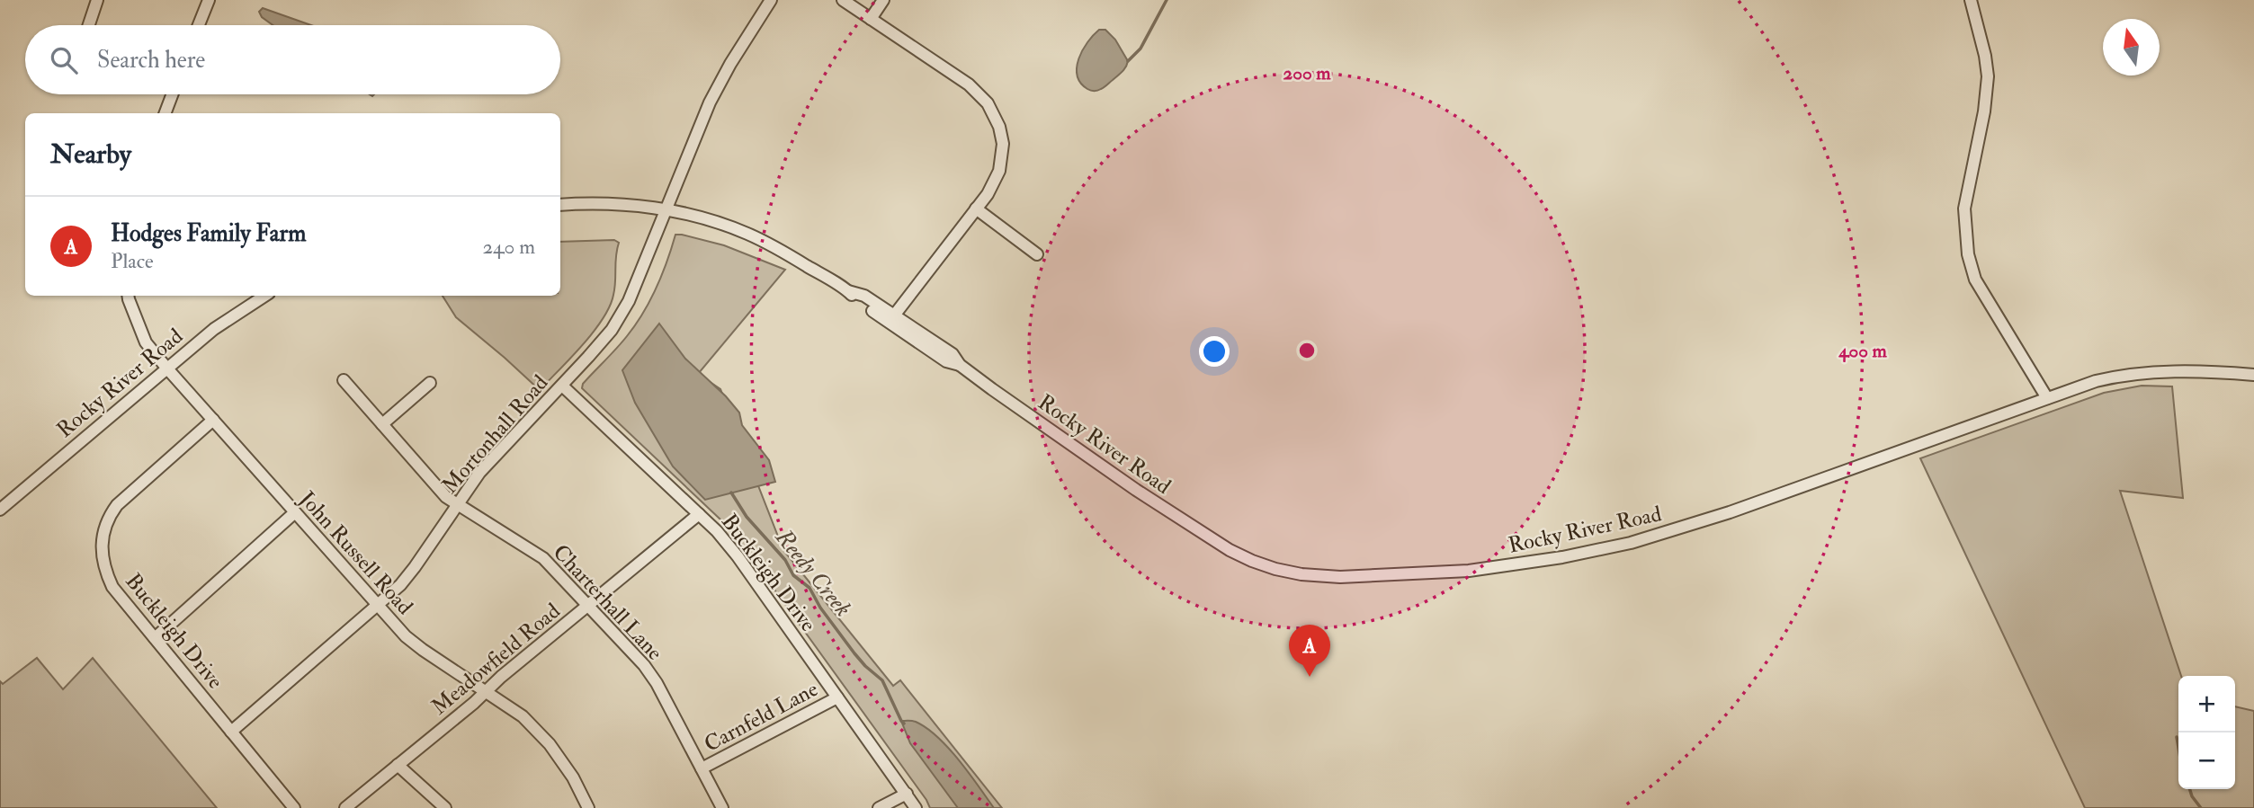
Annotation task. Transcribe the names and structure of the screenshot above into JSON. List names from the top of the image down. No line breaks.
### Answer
{"streets":{"street":["Rocky River Road","Mortonhall Road","John Russell Road","Buckleigh Drive","Charterhall Lane","Meadowfield Road","Carnfeld Lane"]},"crossings":[["Rocky River Road","Mortonhall Road"],["Rocky River Road","John Russell Road"],["Mortonhall Road","John Russell Road"],["Mortonhall Road","Buckleigh Drive"],["Mortonhall Road","Charterhall Lane"],["John Russell Road","Buckleigh Drive"],["John Russell Road","Meadowfield Road"],["Buckleigh Drive","Meadowfield Road"],["Buckleigh Drive","Carnfeld Lane"],["Charterhall Lane","Meadowfield Road"],["Charterhall Lane","Carnfeld Lane"]],"water":["Reedy Creek"],"north":"top","page":{"search":"Search here","heading":"Nearby","list":[{"mark":"A","name":"Hodges Family Farm","note":"Place","value":"240 m"}],"pins":"A","map_buttons":["+","−"]},"rings":["200 m","400 m"]}
